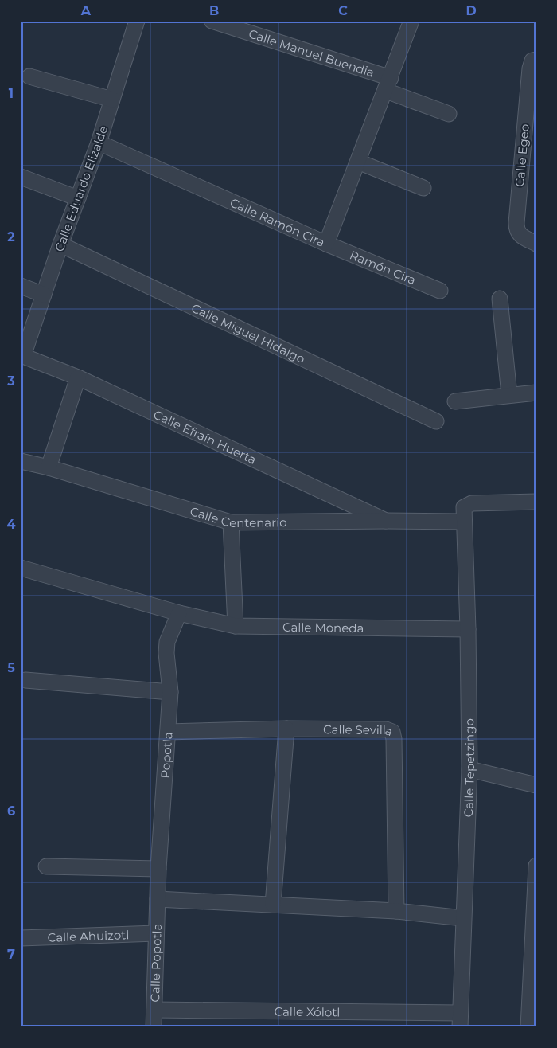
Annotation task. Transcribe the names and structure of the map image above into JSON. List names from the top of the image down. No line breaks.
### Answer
{"streets":{"street":["Calle Manuel Buendia","Calle Egeo","Calle Eduardo Elizalde","Calle Ramón Cira","Ramón Cira","Calle Miguel Hidalgo","Calle Efraín Huerta","Calle Centenario","Calle Moneda","Calle Sevilla","Popotla","Calle Tepetzingo","Calle Ahuizotl","Calle Popotla","Calle Xólotl"]},"crossings":[["Calle Manuel Buendia","Calle Ramón Cira"],["Calle Eduardo Elizalde","Calle Ramón Cira"],["Calle Eduardo Elizalde","Calle Miguel Hidalgo"],["Calle Eduardo Elizalde","Calle Efraín Huerta"],["Calle Ramón Cira","Ramón Cira"],["Calle Efraín Huerta","Calle Centenario"],["Calle Centenario","Calle Tepetzingo"],["Calle Moneda","Popotla"],["Calle Moneda","Calle Tepetzingo"],["Calle Sevilla","Popotla"],["Popotla","Calle Popotla"],["Calle Tepetzingo","Calle Xólotl"],["Calle Ahuizotl","Calle Popotla"],["Calle Popotla","Calle Xólotl"]],"grid":{"columns":["A","B","C","D"],"rows":["1","2","3","4","5","6","7"]}}
